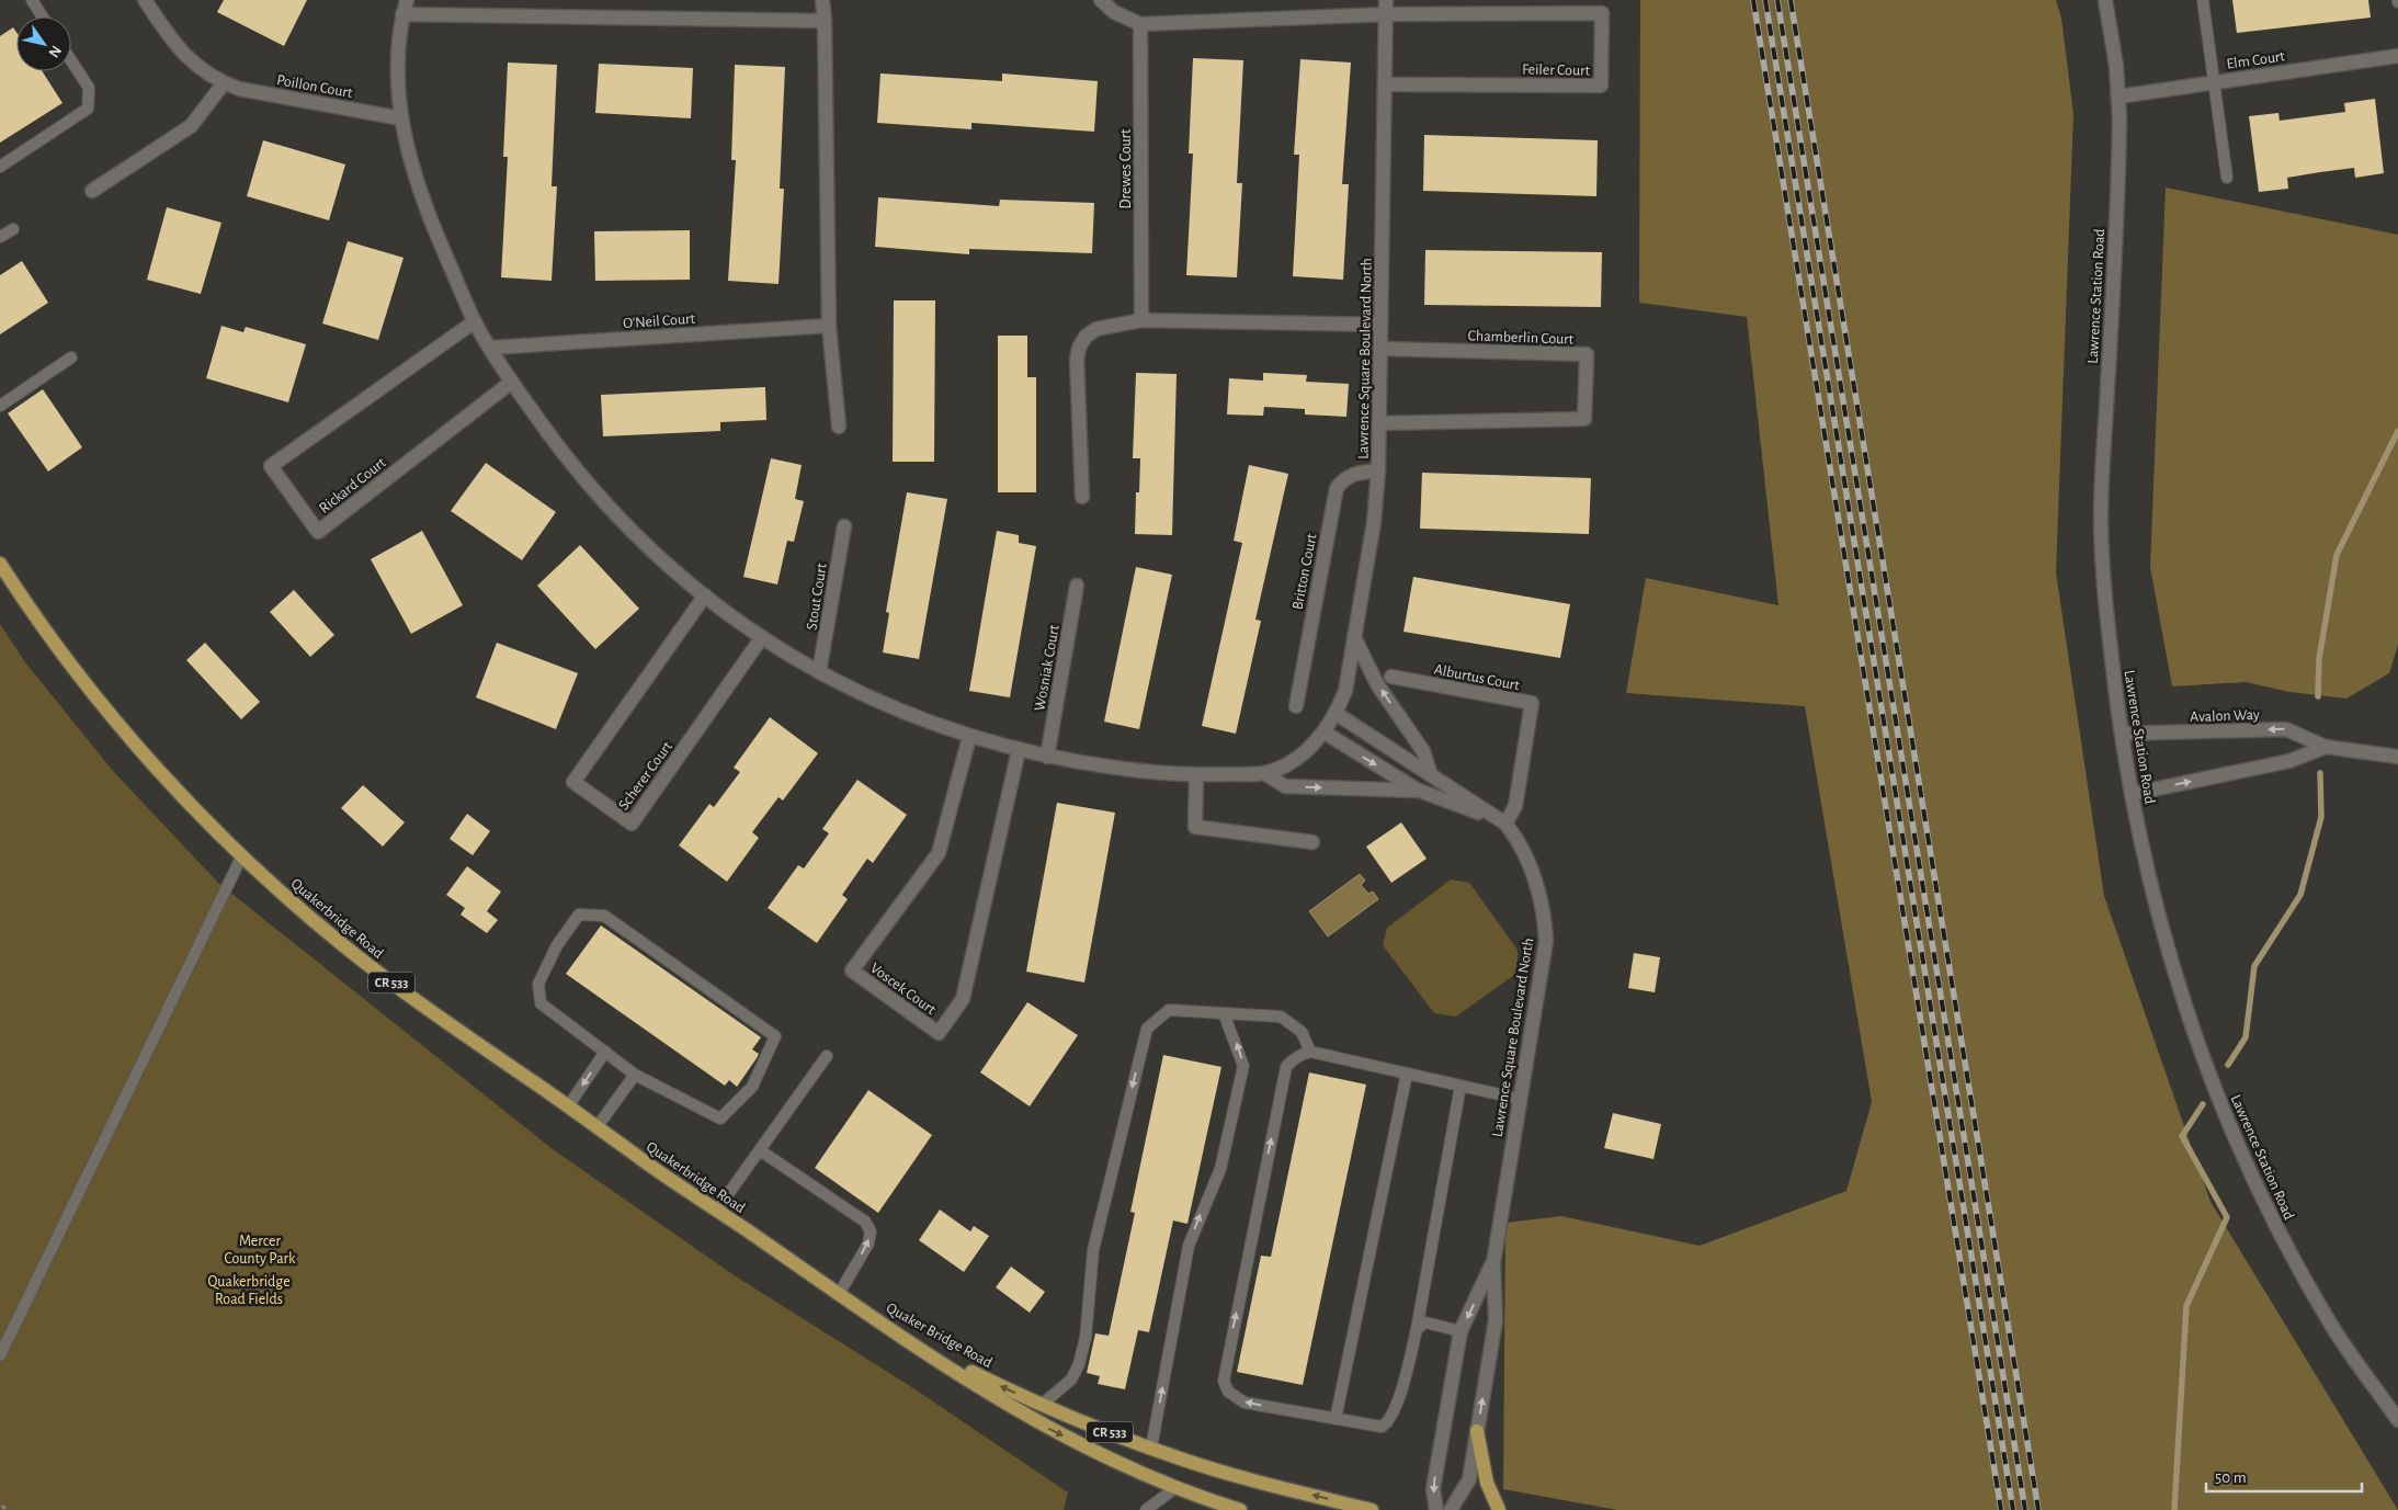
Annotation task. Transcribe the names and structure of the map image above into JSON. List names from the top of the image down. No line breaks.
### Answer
{"streets":{"main road":["Quakerbridge Road","CR 533","Quaker Bridge Road"],"street":["Elm Court","Feiler Court","Poillon Court","Drewes Court","Lawrence Station Road","O'Neil Court","Chamberlin Court","Lawrence Square Boulevard North","Rickard Court","Britton Court","Stout Court","Wosniak Court","Alburtus Court","Avalon Way","Scherer Court","Voscek Court"]},"crossings":[["Elm Court","Lawrence Station Road"],["Feiler Court","Lawrence Square Boulevard North"],["Poillon Court","Lawrence Square Boulevard North"],["Lawrence Station Road","Avalon Way"],["O'Neil Court","Lawrence Square Boulevard North"],["Chamberlin Court","Lawrence Square Boulevard North"],["Lawrence Square Boulevard North","Rickard Court"],["Lawrence Square Boulevard North","Britton Court"],["Lawrence Square Boulevard North","Stout Court"],["Lawrence Square Boulevard North","Wosniak Court"],["Lawrence Square Boulevard North","Alburtus Court"],["Lawrence Square Boulevard North","Scherer Court"],["Lawrence Square Boulevard North","Voscek Court"],["Quakerbridge Road","Quaker Bridge Road"]],"parks":["Mercer County Park","Quakerbridge Road Fields"],"scale_bar":"50 m","north":"bottom right"}
